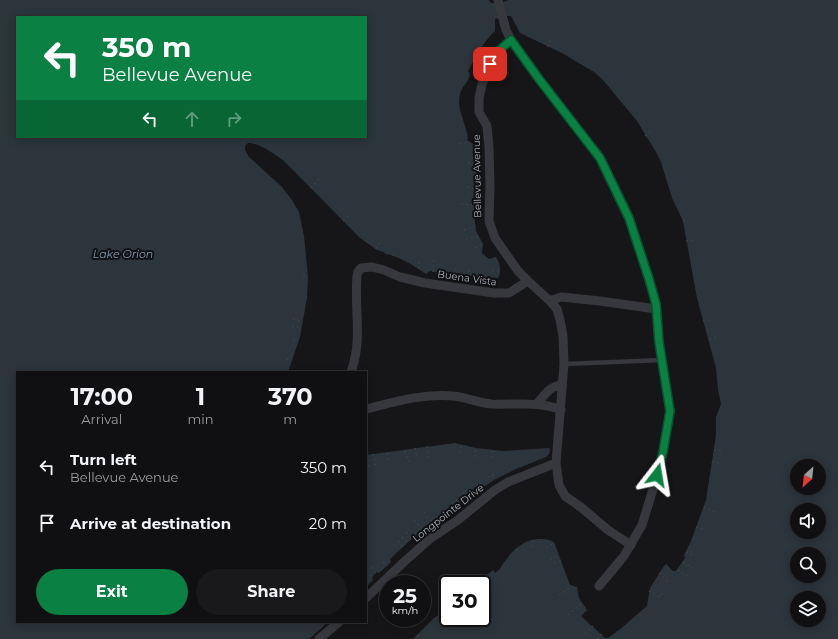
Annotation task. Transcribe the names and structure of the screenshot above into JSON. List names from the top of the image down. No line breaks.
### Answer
{"streets":{"street":["Bellevue Avenue","Buena Vista","Longpointe Drive"]},"crossings":[["Bellevue Avenue","Buena Vista"]],"water":["Lake Orion"],"north":"bottom left","page":{"turn":["350 m","Bellevue Avenue"],"eta":["17:00","Arrival","1","min","370","m"],"list":[{"name":"Turn left","note":"Bellevue Avenue","value":"350 m"},{"name":"Arrive at destination","value":"20 m"}],"buttons":["Exit","Share"],"speed":"25 km/h","limit":"30"}}
